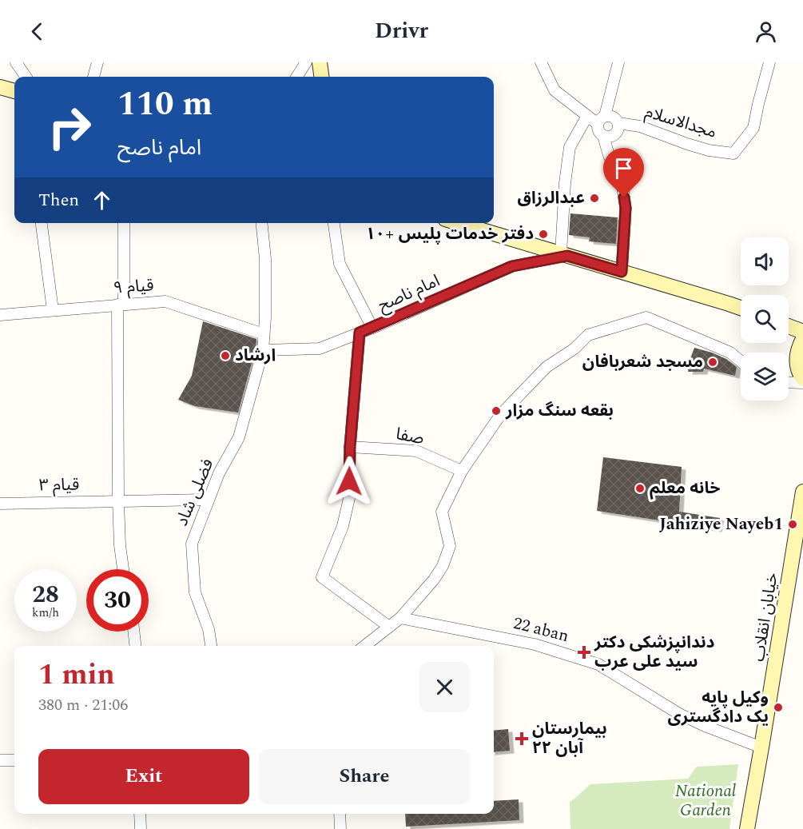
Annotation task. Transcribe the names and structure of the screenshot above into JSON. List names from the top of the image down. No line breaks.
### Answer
{"streets":{"main road":["خیابان انقلاب"],"street":["مجدالاسلام","قیام ۹","امام ناصح","صفا","قیام ۳","فضلی شاد","22 aban"]},"crossings":[["قیام ۹","فضلی شاد"],["امام ناصح","فضلی شاد"],["قیام ۳","فضلی شاد"],["خیابان انقلاب","22 aban"]],"parks":["National Garden"],"places":{"other":["عبدالرزاق","دفتر خدمات پلیس +۱۰","ارشاد","مسجد شعربافان","بقعه سنگ مزار","خانه معلم","Jahiziye Nayeb1","وکیل پایه یک دادگستری"],"health":["دندانپزشکی دکتر سید علی عرب","بیمارستان ۲۲ آبان"]},"page":{"header":"Drivr","turn":["110 m","امام ناصح"],"then":"Then","speed":"28 km/h","limit":"30","heading":["1 min","380 m · 21:06"],"buttons":["Exit","Share"]}}
